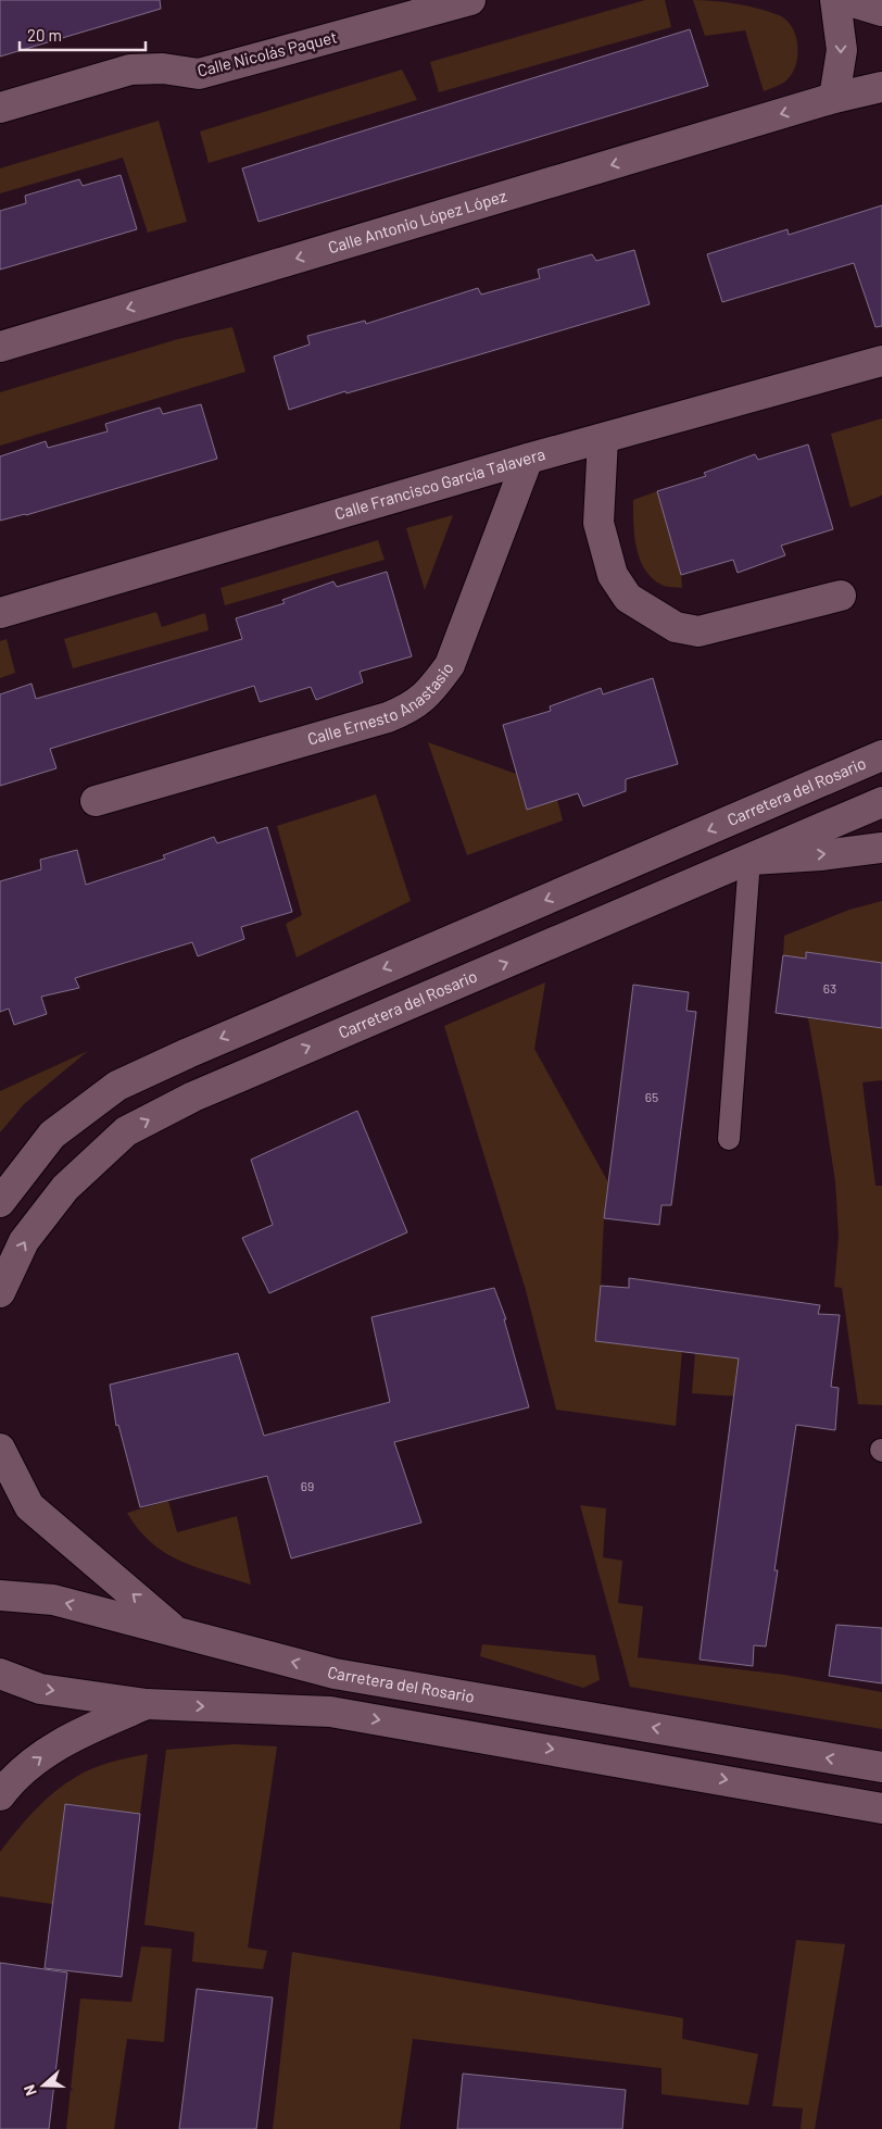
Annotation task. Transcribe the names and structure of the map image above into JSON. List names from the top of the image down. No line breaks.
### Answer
{"streets":{"main road":["Calle Nicolás Paquet","Calle Antonio López López","Calle Francisco García Talavera","Calle Ernesto Anastasio","Carretera del Rosario"]},"crossings":[["Calle Francisco García Talavera","Calle Ernesto Anastasio"]],"one_way":["Calle Antonio López López"],"house_numbers":["63","65","69"],"scale_bar":"20 m","north":"left"}
